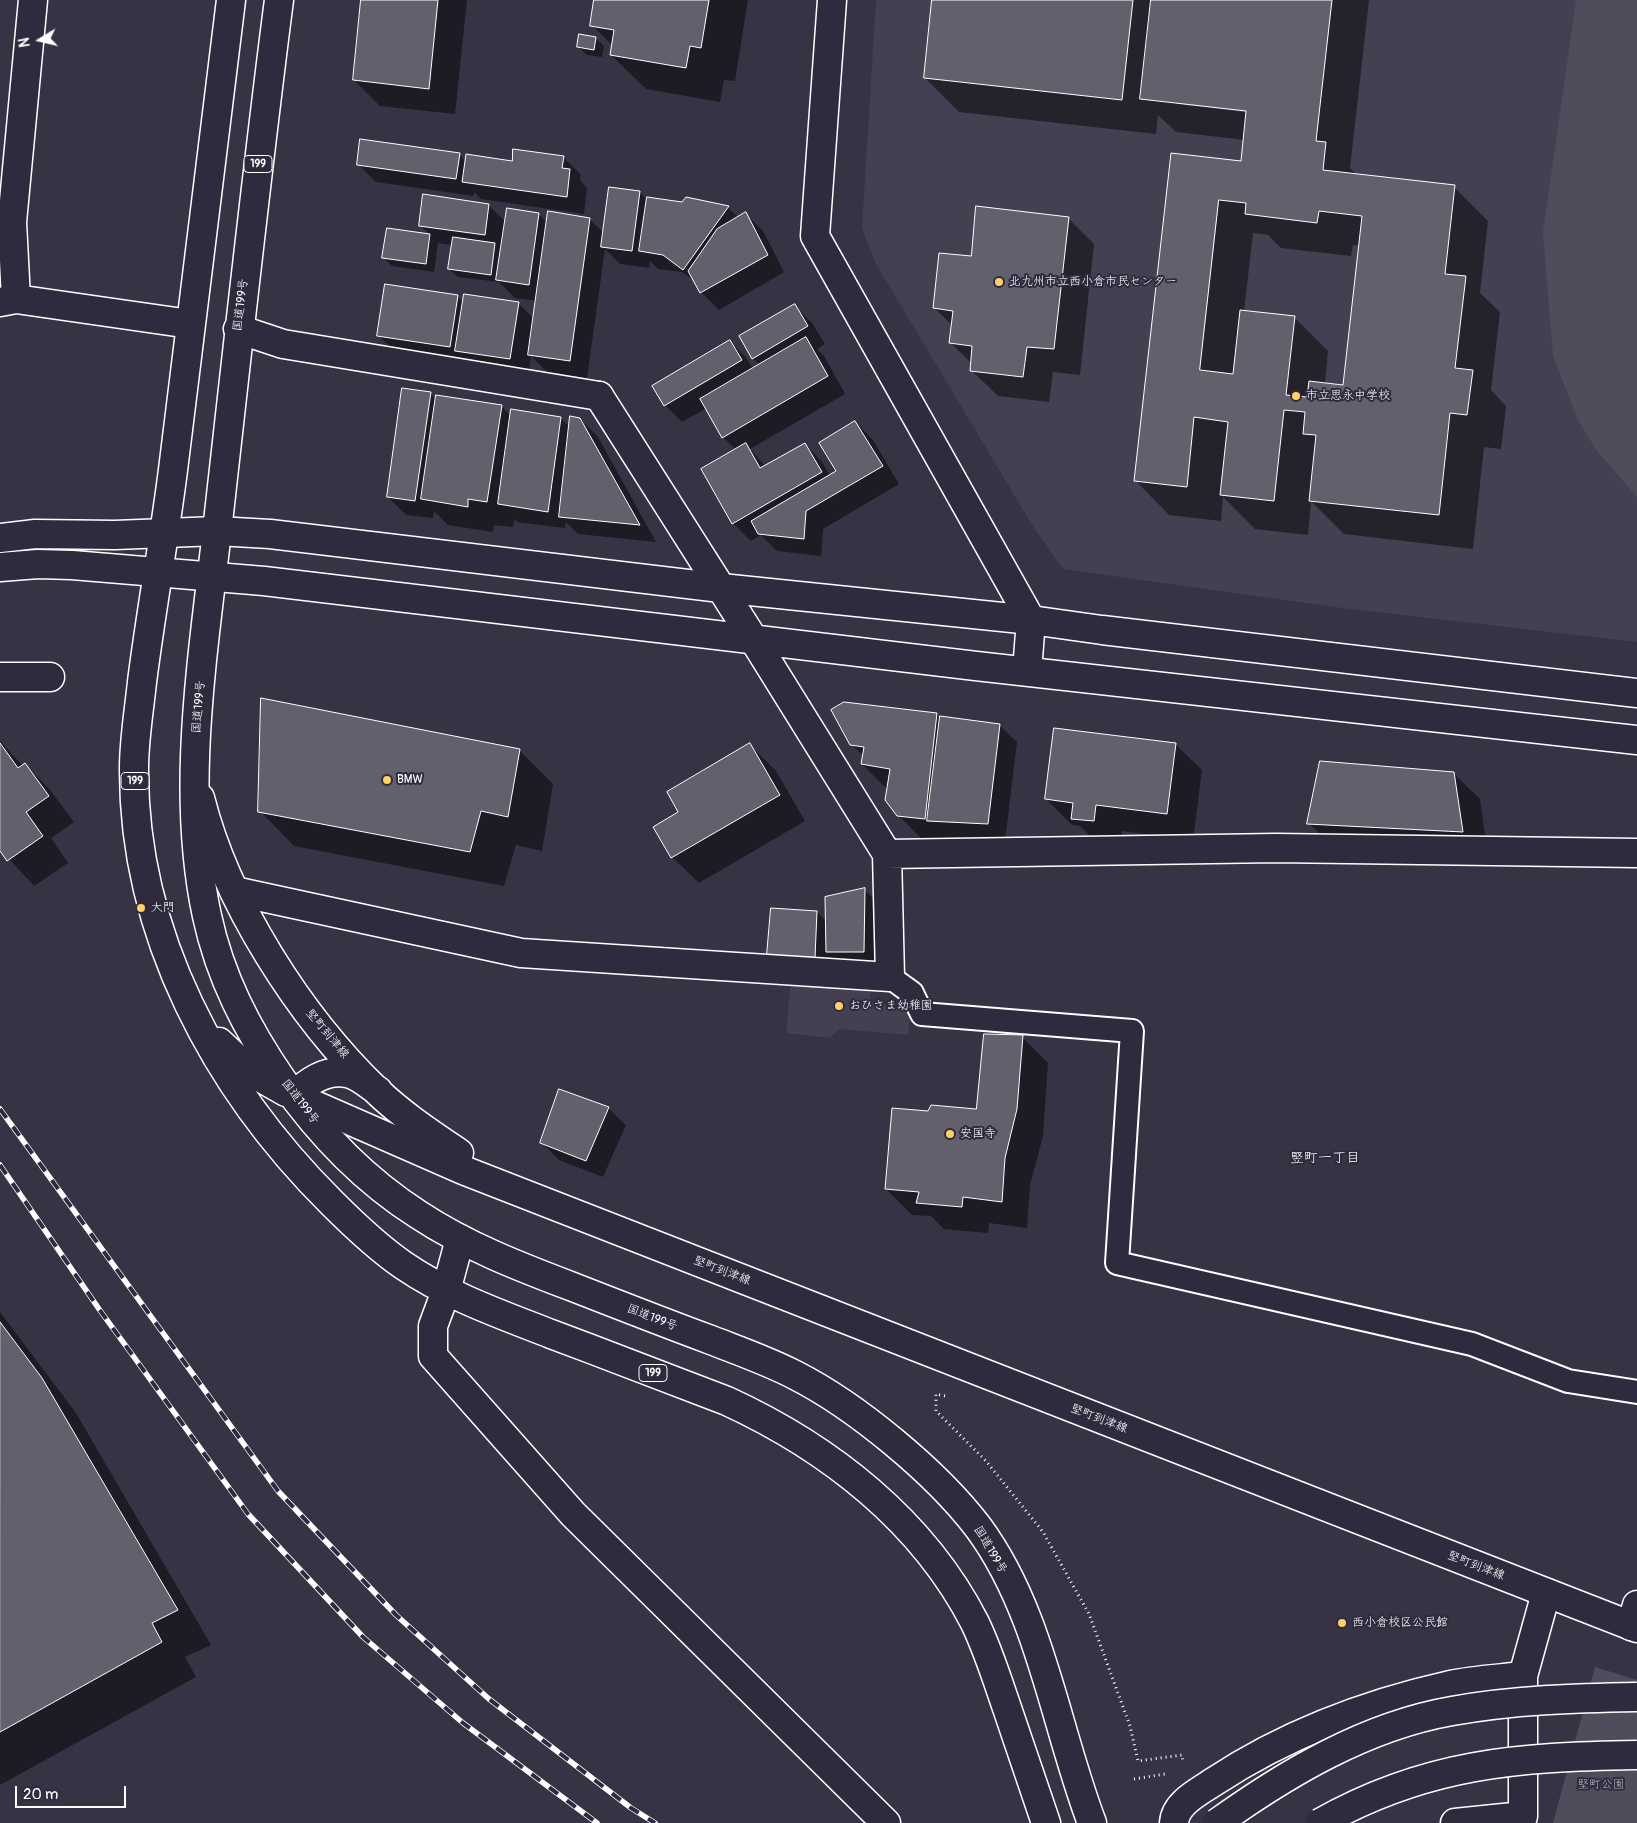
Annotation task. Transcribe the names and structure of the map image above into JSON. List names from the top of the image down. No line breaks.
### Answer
{"streets":{"main road":["199","国道199号","堅町到津線"]},"crossings":[["199","堅町到津線"],["国道199号","堅町到津線"]],"districts":["竪町一丁目"],"parks":["堅町公園"],"places":["北九州市立西小倉市民センター","市立思永中学校","BMW","大門","おひさま幼稚園","安国寺","西小倉校区公民館"],"scale_bar":"20 m","north":"left"}
